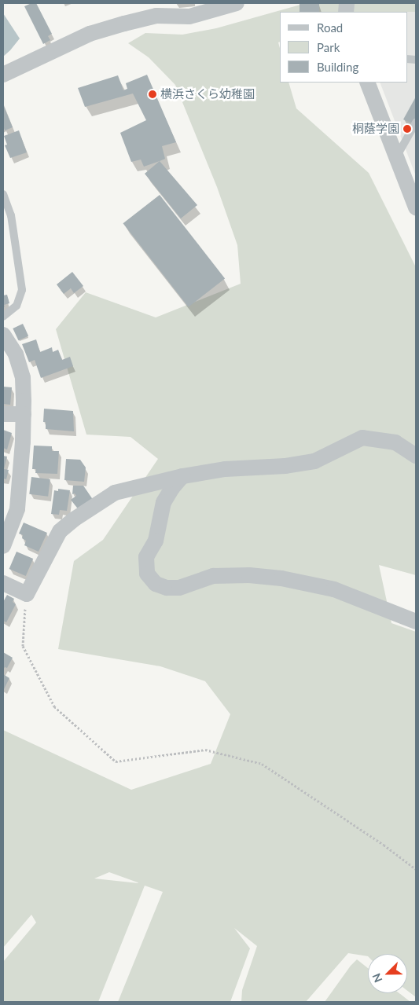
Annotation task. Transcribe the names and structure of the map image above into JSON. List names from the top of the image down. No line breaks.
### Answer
{"places":["横浜さくら幼稚園","桐蔭学園"],"legend":["Road","Park","Building"],"north":"bottom left"}
